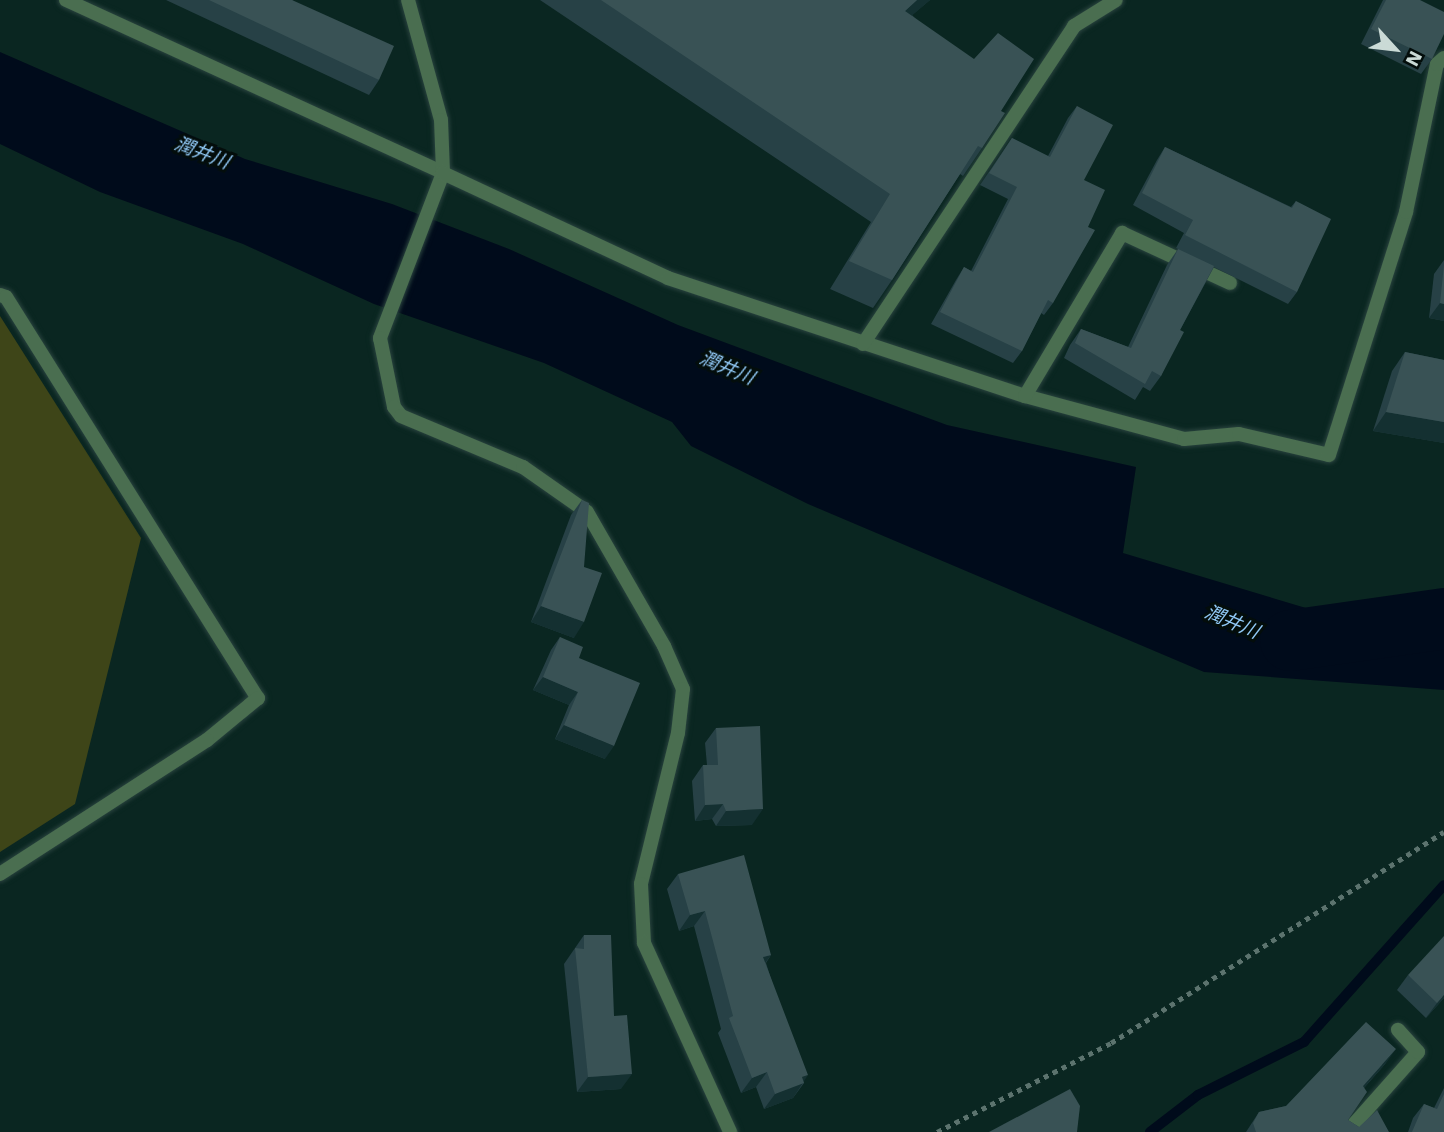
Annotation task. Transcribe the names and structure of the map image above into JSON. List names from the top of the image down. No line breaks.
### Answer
{"water":["潤井川"],"north":"bottom right"}
